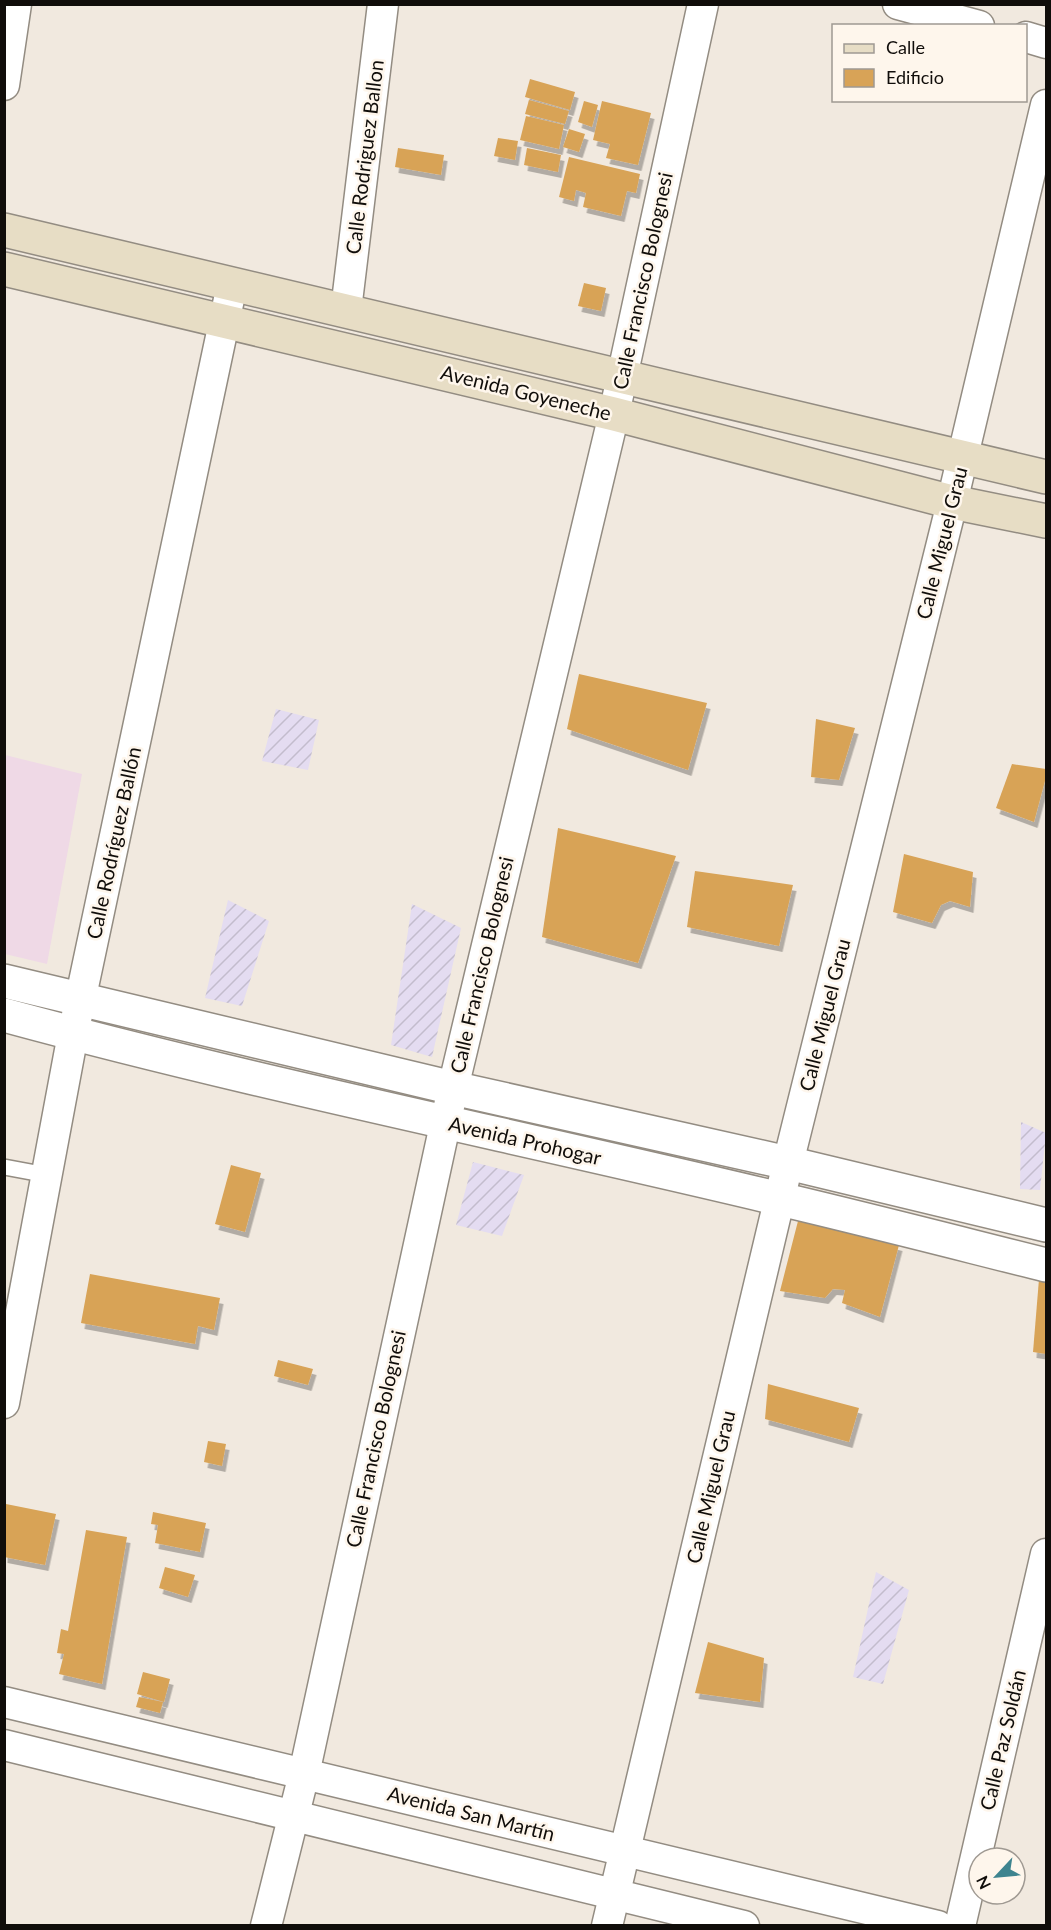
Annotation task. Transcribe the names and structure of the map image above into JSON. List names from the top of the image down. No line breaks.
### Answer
{"streets":{"main road":["Avenida Goyeneche"],"street":["Calle Rodriguez Ballon","Calle Francisco Bolognesi","Calle Miguel Grau","Calle Rodríguez Ballón","Avenida Prohogar","Calle Paz Soldán","Avenida San Martín"]},"crossings":[["Calle Rodriguez Ballon","Avenida Goyeneche"],["Calle Francisco Bolognesi","Avenida Goyeneche"],["Calle Francisco Bolognesi","Avenida Prohogar"],["Calle Francisco Bolognesi","Avenida San Martín"],["Avenida Goyeneche","Calle Miguel Grau"],["Avenida Goyeneche","Calle Rodríguez Ballón"],["Calle Miguel Grau","Avenida Prohogar"],["Calle Miguel Grau","Avenida San Martín"],["Calle Rodríguez Ballón","Avenida Prohogar"]],"legend":["Calle","Edificio"],"north":"bottom left"}
